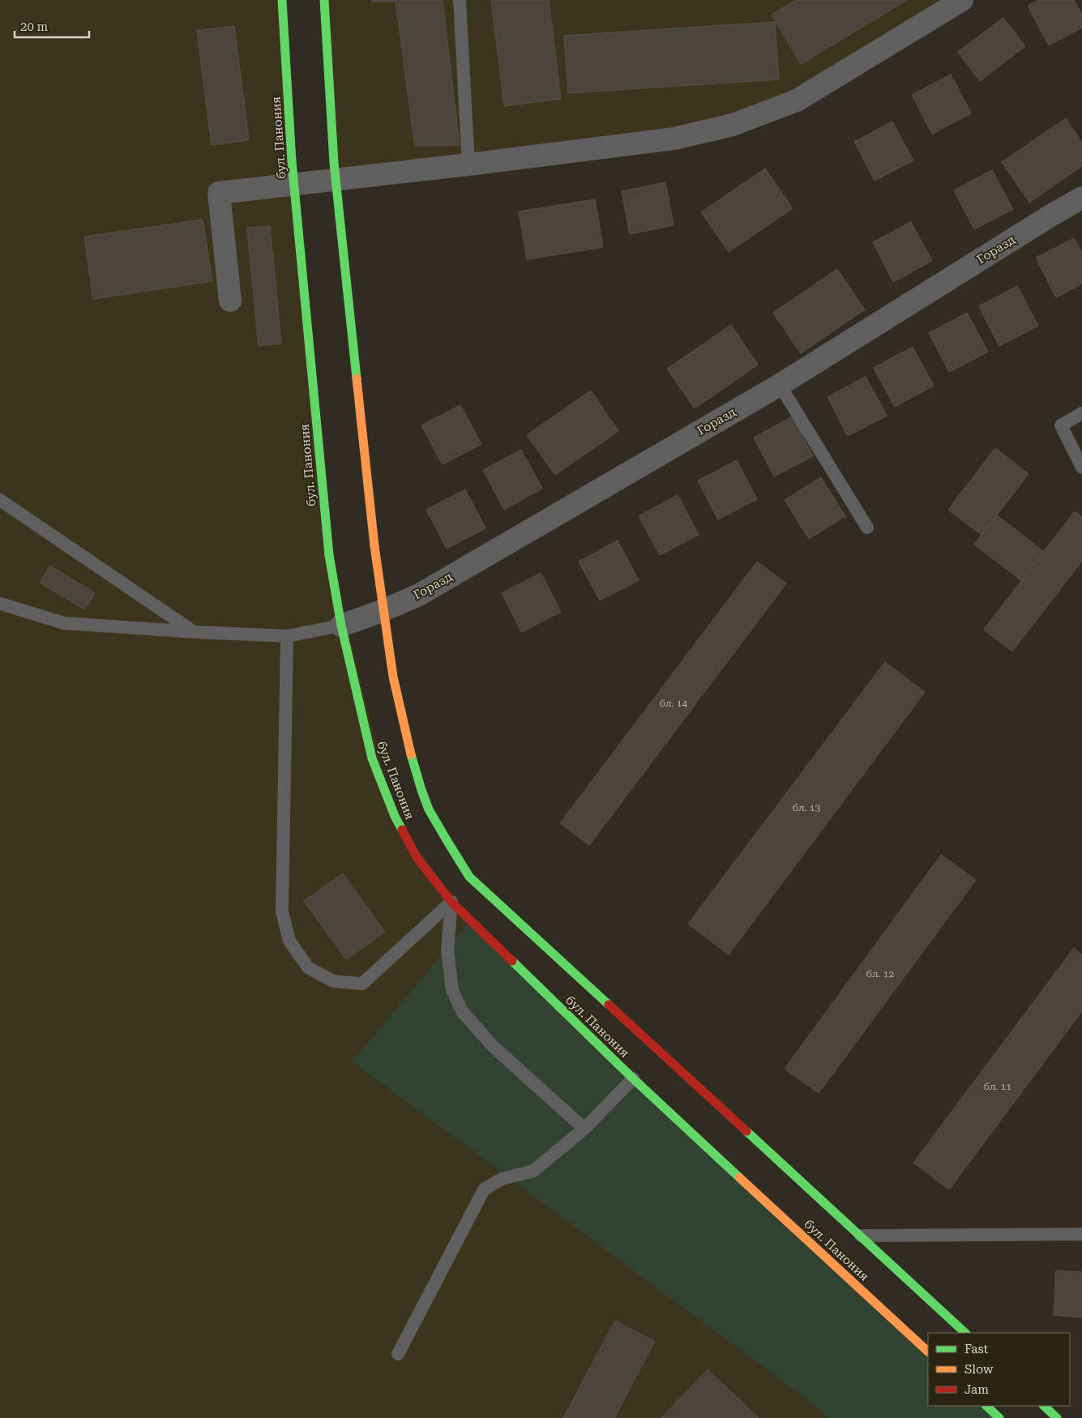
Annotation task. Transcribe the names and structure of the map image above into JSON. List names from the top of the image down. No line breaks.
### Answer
{"streets":{"main road":["бул. Панония"],"street":["Горазд"]},"crossings":[["бул. Панония","Горазд"]],"house_numbers":["бл. 14","бл. 13","бл. 12","бл. 11"],"legend":["Fast","Slow","Jam"],"scale_bar":"20 m"}
